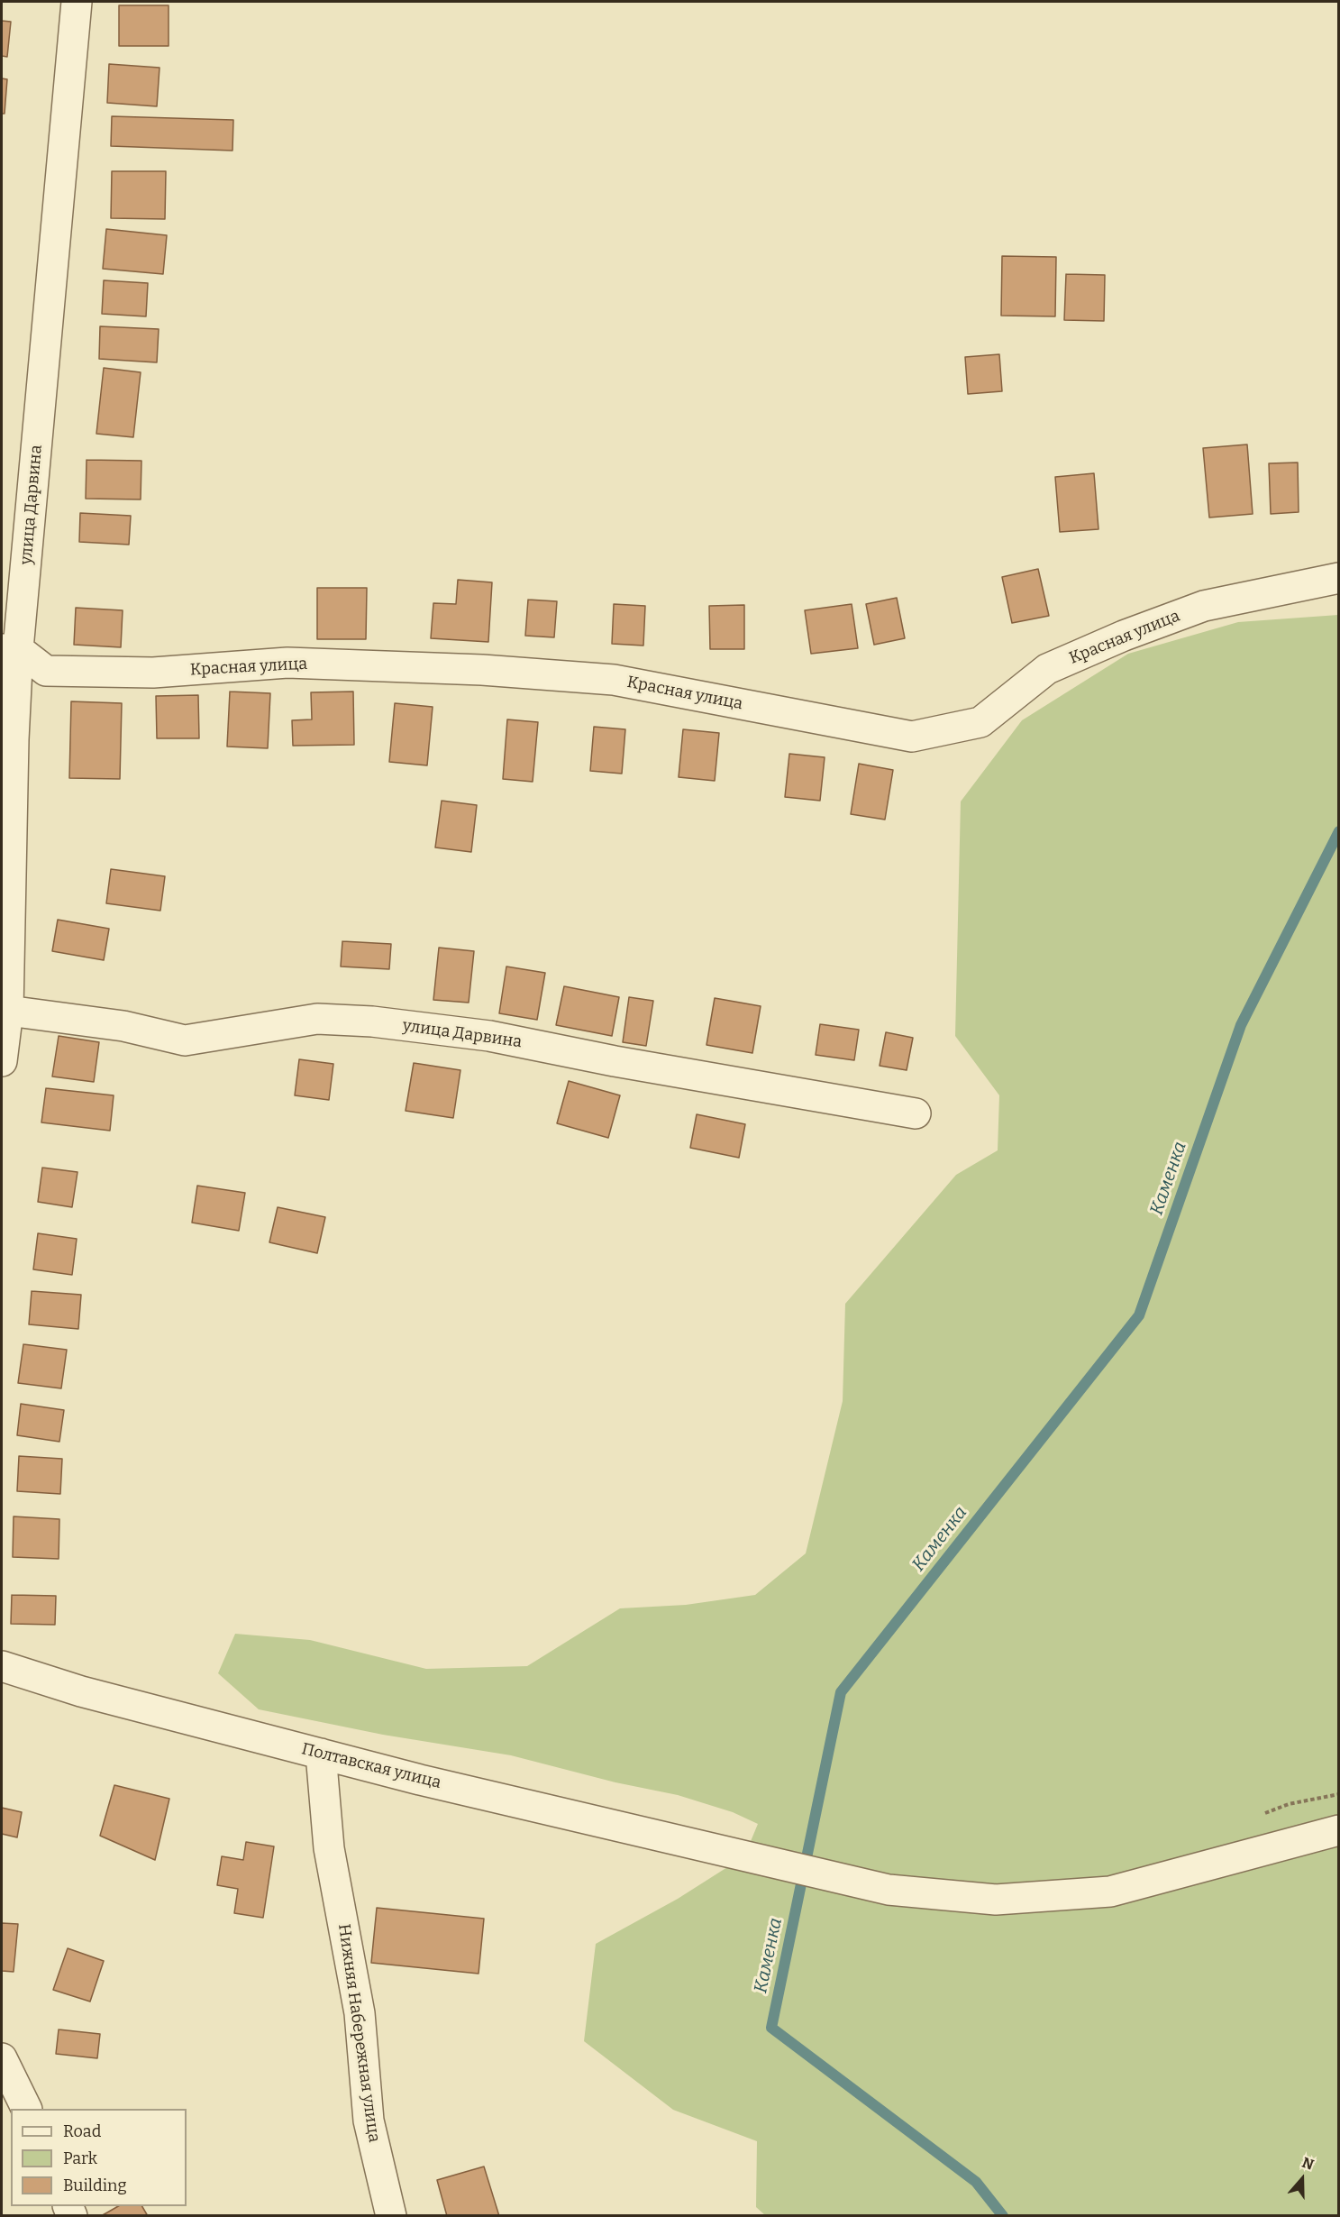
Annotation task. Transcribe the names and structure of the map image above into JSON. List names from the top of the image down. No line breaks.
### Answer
{"streets":{"street":["улица Дарвина","Красная улица","Полтавская улица","Нижняя Набережная улица"]},"crossings":[["улица Дарвина","Красная улица"],["Полтавская улица","Нижняя Набережная улица"]],"water":["Каменка"],"legend":["Road","Park","Building"],"north":"top"}
